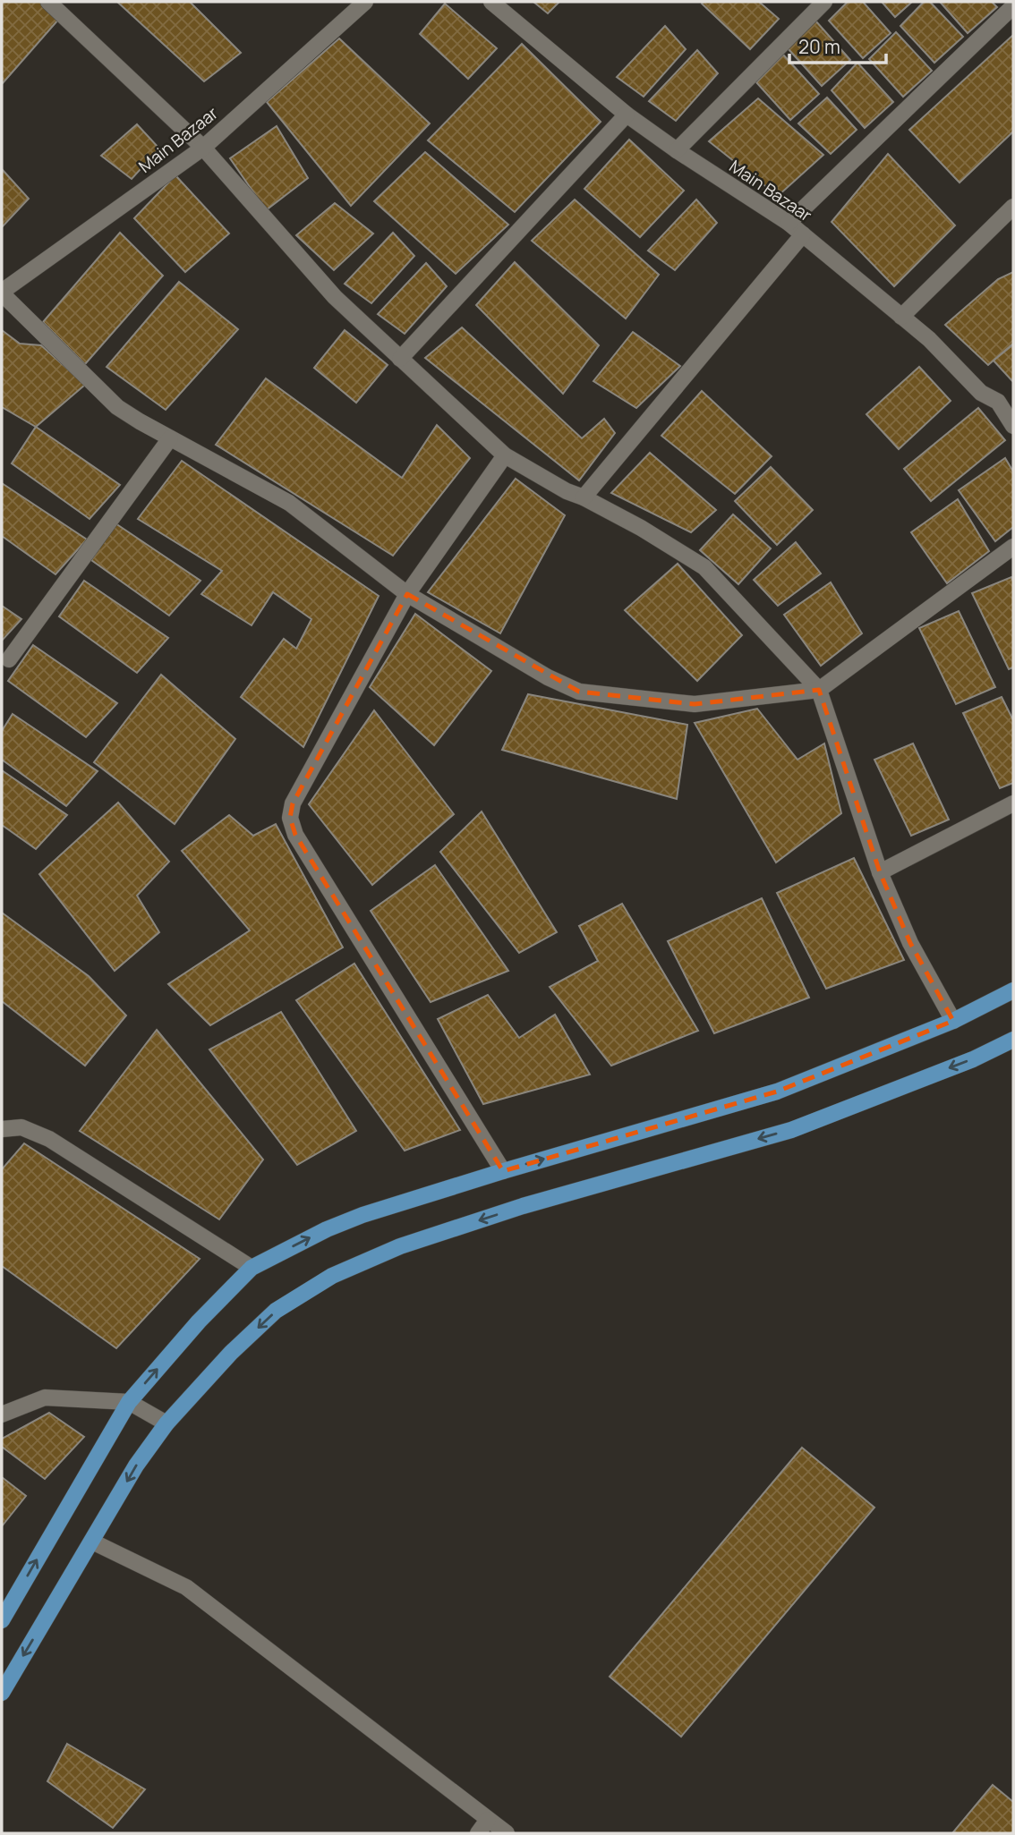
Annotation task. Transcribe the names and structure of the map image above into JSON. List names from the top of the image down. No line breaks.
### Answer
{"streets":{"street":["Main Bazaar"]},"scale_bar":"20 m"}
